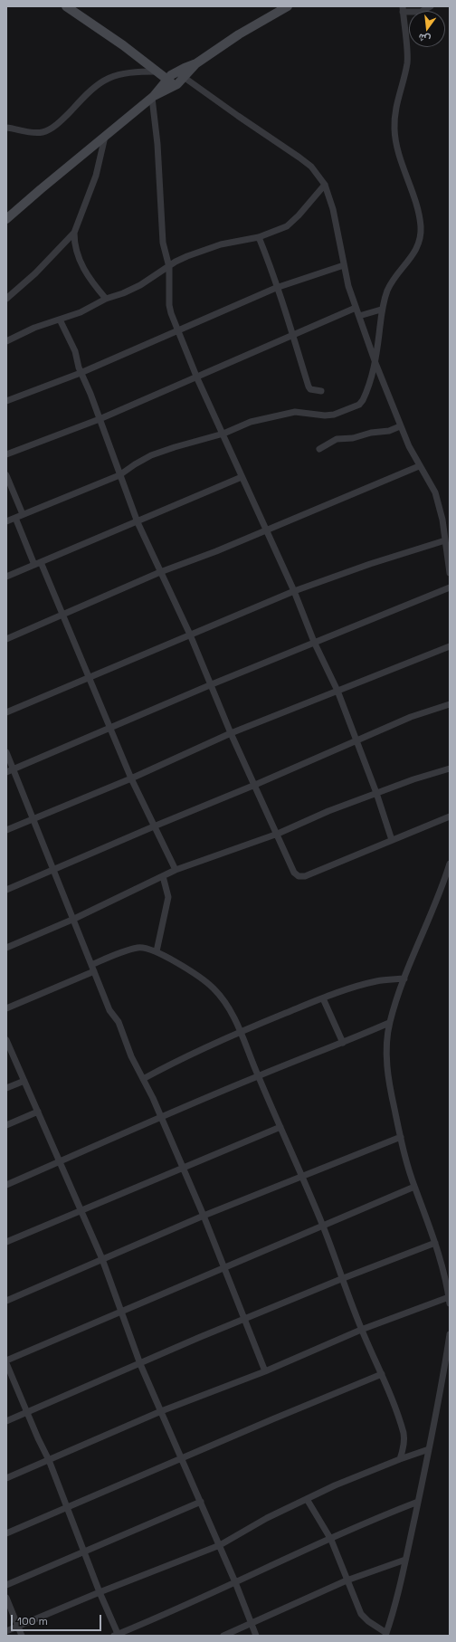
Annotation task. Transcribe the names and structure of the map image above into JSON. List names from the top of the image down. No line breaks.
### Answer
{"scale_bar":"100 m","north":"bottom"}
